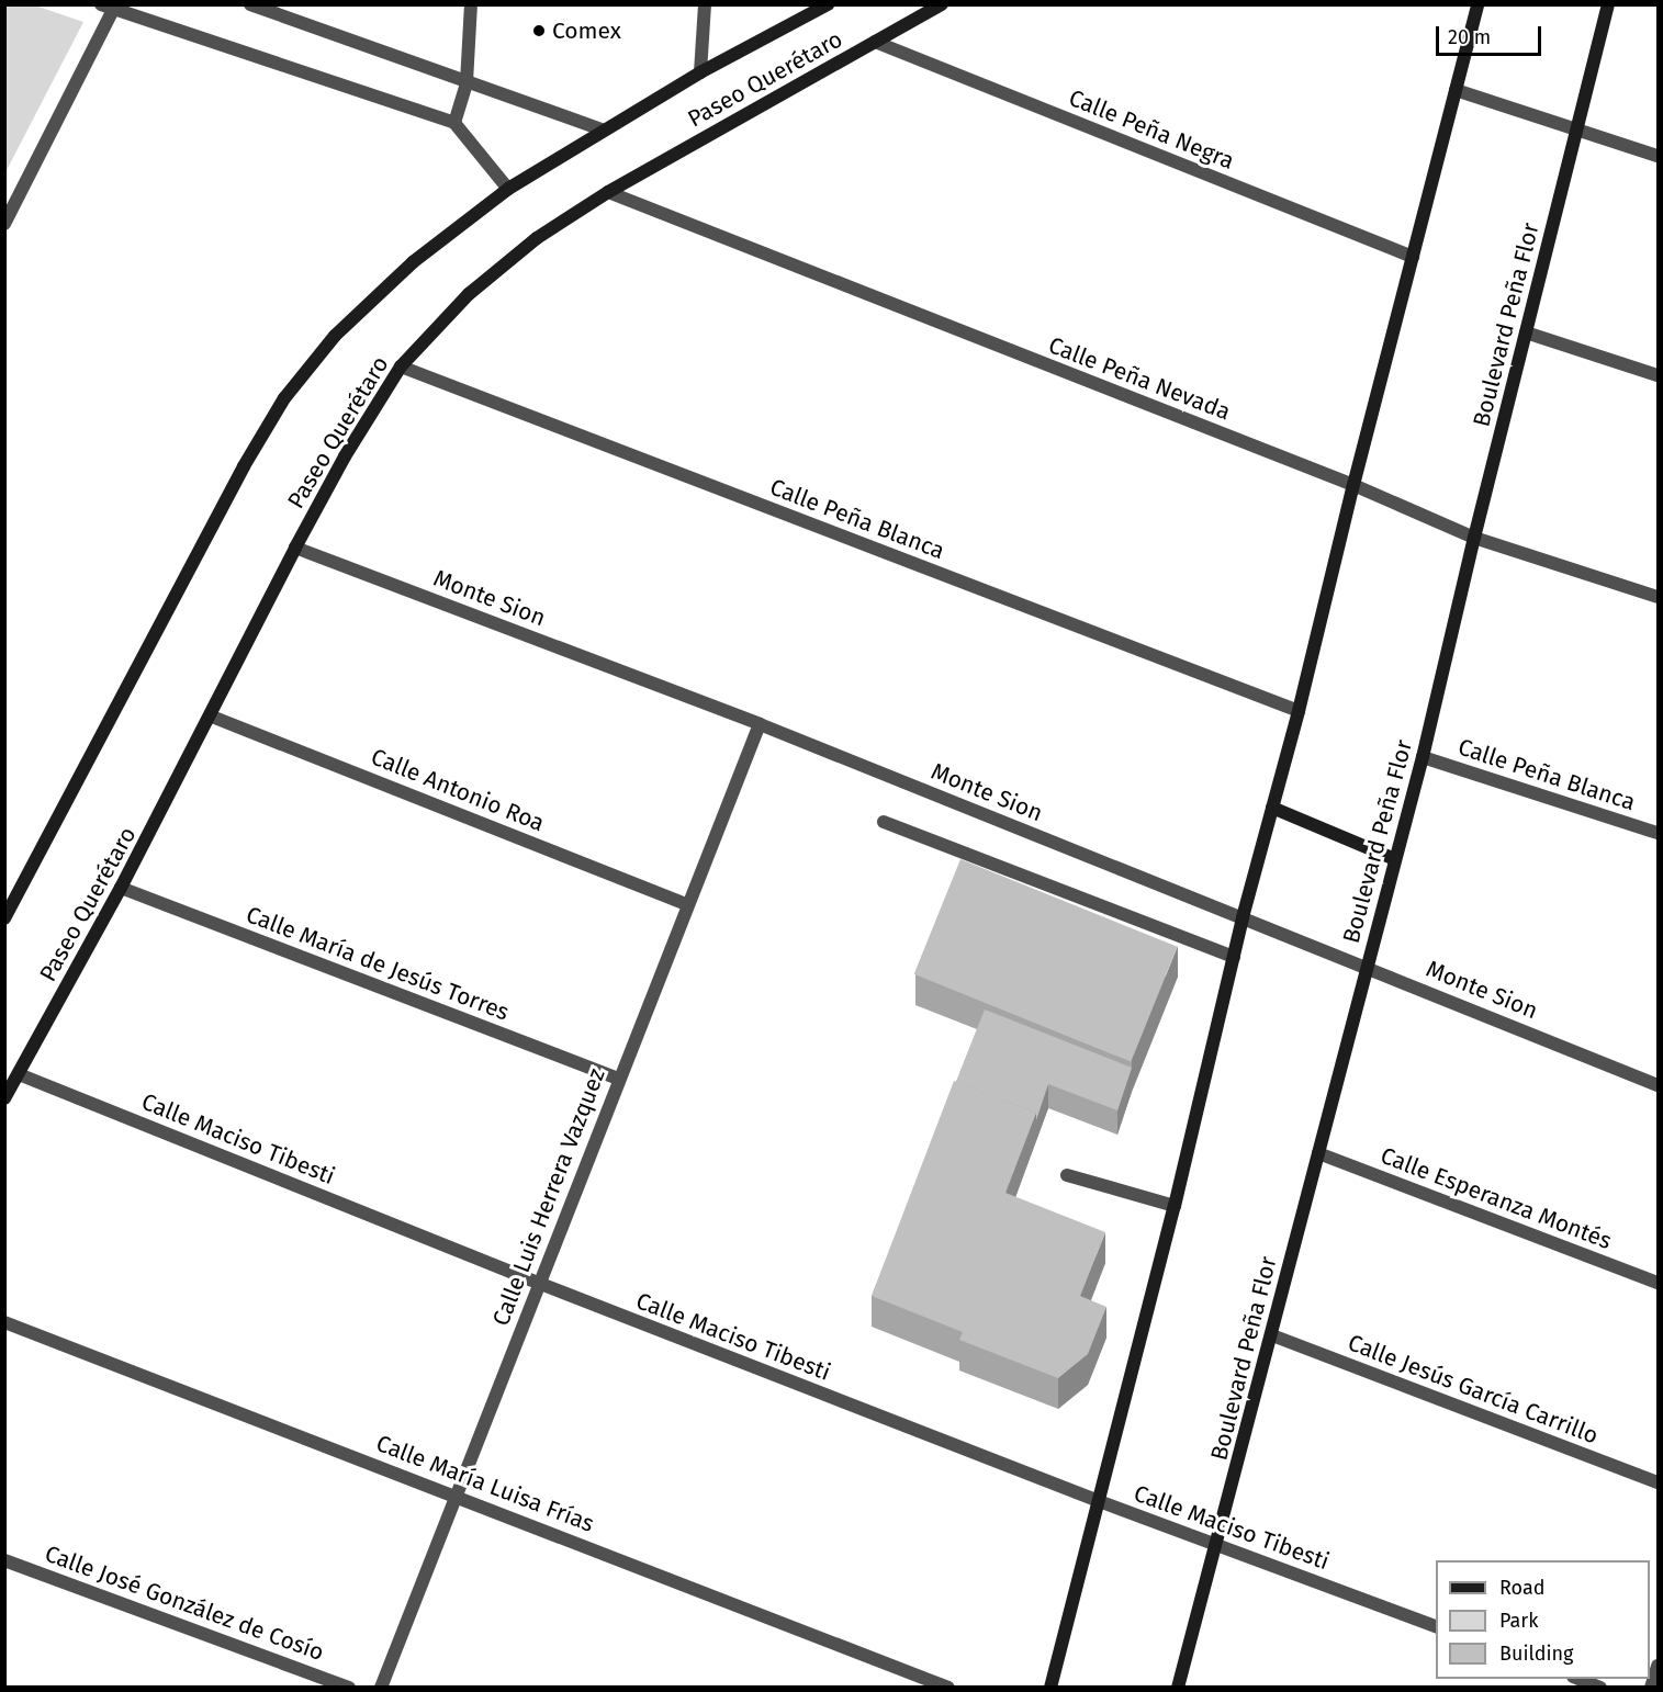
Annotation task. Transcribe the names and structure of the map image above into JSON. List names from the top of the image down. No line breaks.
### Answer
{"streets":{"main road":["Paseo Querétaro","Boulevard Peña Flor"],"street":["Calle Peña Negra","Calle Peña Nevada","Calle Peña Blanca","Monte Sion","Calle Antonio Roa","Calle María de Jesús Torres","Calle Maciso Tibesti","Calle Luis Herrera Vazquez","Calle Esperanza Montés","Calle Jesús García Carrillo","Calle María Luisa Frías","Calle José González de Cosío"]},"crossings":[["Paseo Querétaro","Calle Peña Negra"],["Paseo Querétaro","Calle Peña Nevada"],["Paseo Querétaro","Calle Peña Blanca"],["Paseo Querétaro","Monte Sion"],["Paseo Querétaro","Calle Antonio Roa"],["Paseo Querétaro","Calle María de Jesús Torres"],["Paseo Querétaro","Calle Maciso Tibesti"],["Boulevard Peña Flor","Calle Peña Nevada"],["Boulevard Peña Flor","Calle Peña Blanca"],["Boulevard Peña Flor","Monte Sion"],["Boulevard Peña Flor","Calle Maciso Tibesti"],["Boulevard Peña Flor","Calle Esperanza Montés"],["Boulevard Peña Flor","Calle Jesús García Carrillo"],["Monte Sion","Calle Luis Herrera Vazquez"],["Calle Antonio Roa","Calle Luis Herrera Vazquez"],["Calle María de Jesús Torres","Calle Luis Herrera Vazquez"],["Calle Maciso Tibesti","Calle Luis Herrera Vazquez"],["Calle Luis Herrera Vazquez","Calle María Luisa Frías"]],"places":["Comex"],"legend":["Road","Park","Building"],"scale_bar":"20 m"}
